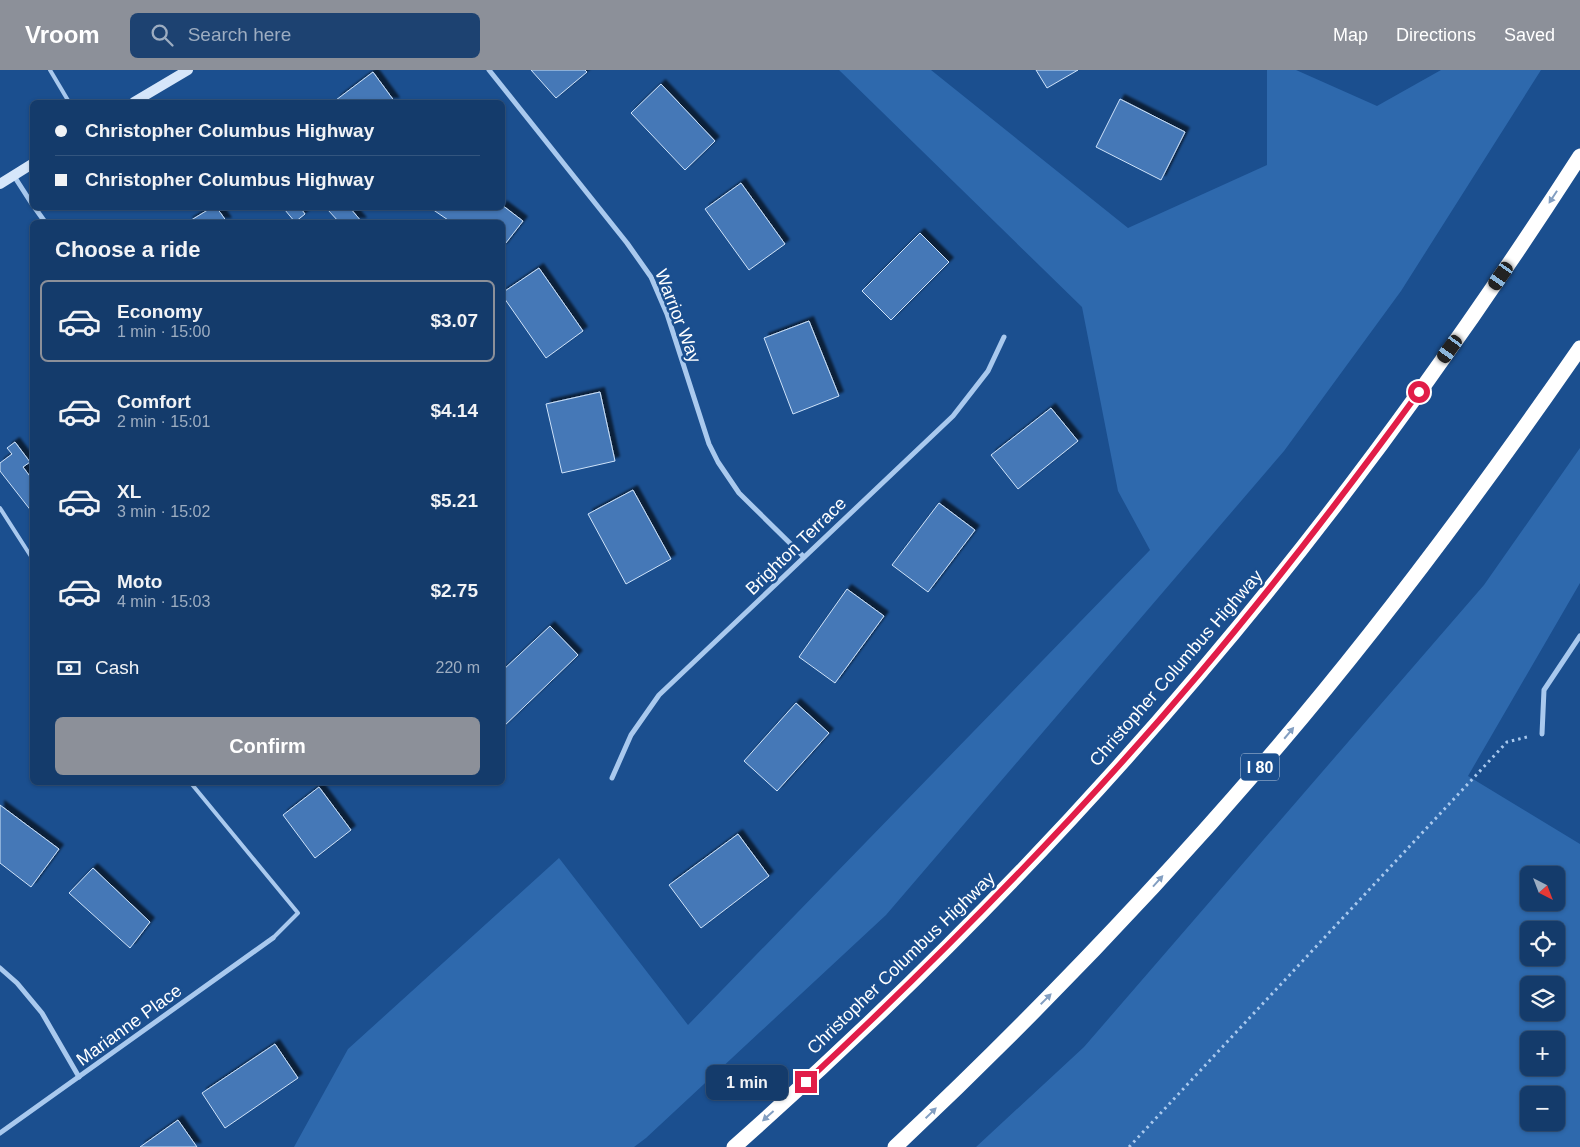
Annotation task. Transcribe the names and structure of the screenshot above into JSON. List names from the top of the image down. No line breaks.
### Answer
{"streets":{"highway":["Christopher Columbus Highway","I 80"],"street":["Warrior Way","Brighton Terrace","Marianne Place"]},"crossings":[["Warrior Way","Brighton Terrace"]],"north":"bottom right","page":{"header":"Vroom","search":"Search here","nav":["Map","Directions","Saved"],"banner":["Christopher Columbus Highway","Christopher Columbus Highway"],"heading":"Choose a ride","list":[{"name":"Economy","note":"1 min · 15:00","value":"$3.07"},{"name":"Comfort","note":"2 min · 15:01","value":"$4.14"},{"name":"XL","note":"3 min · 15:02","value":"$5.21"},{"name":"Moto","note":"4 min · 15:03","value":"$2.75"}],"pay":["Cash","220 m"],"buttons":"Confirm","map_buttons":["+","−"],"bubble":"1 min"}}
